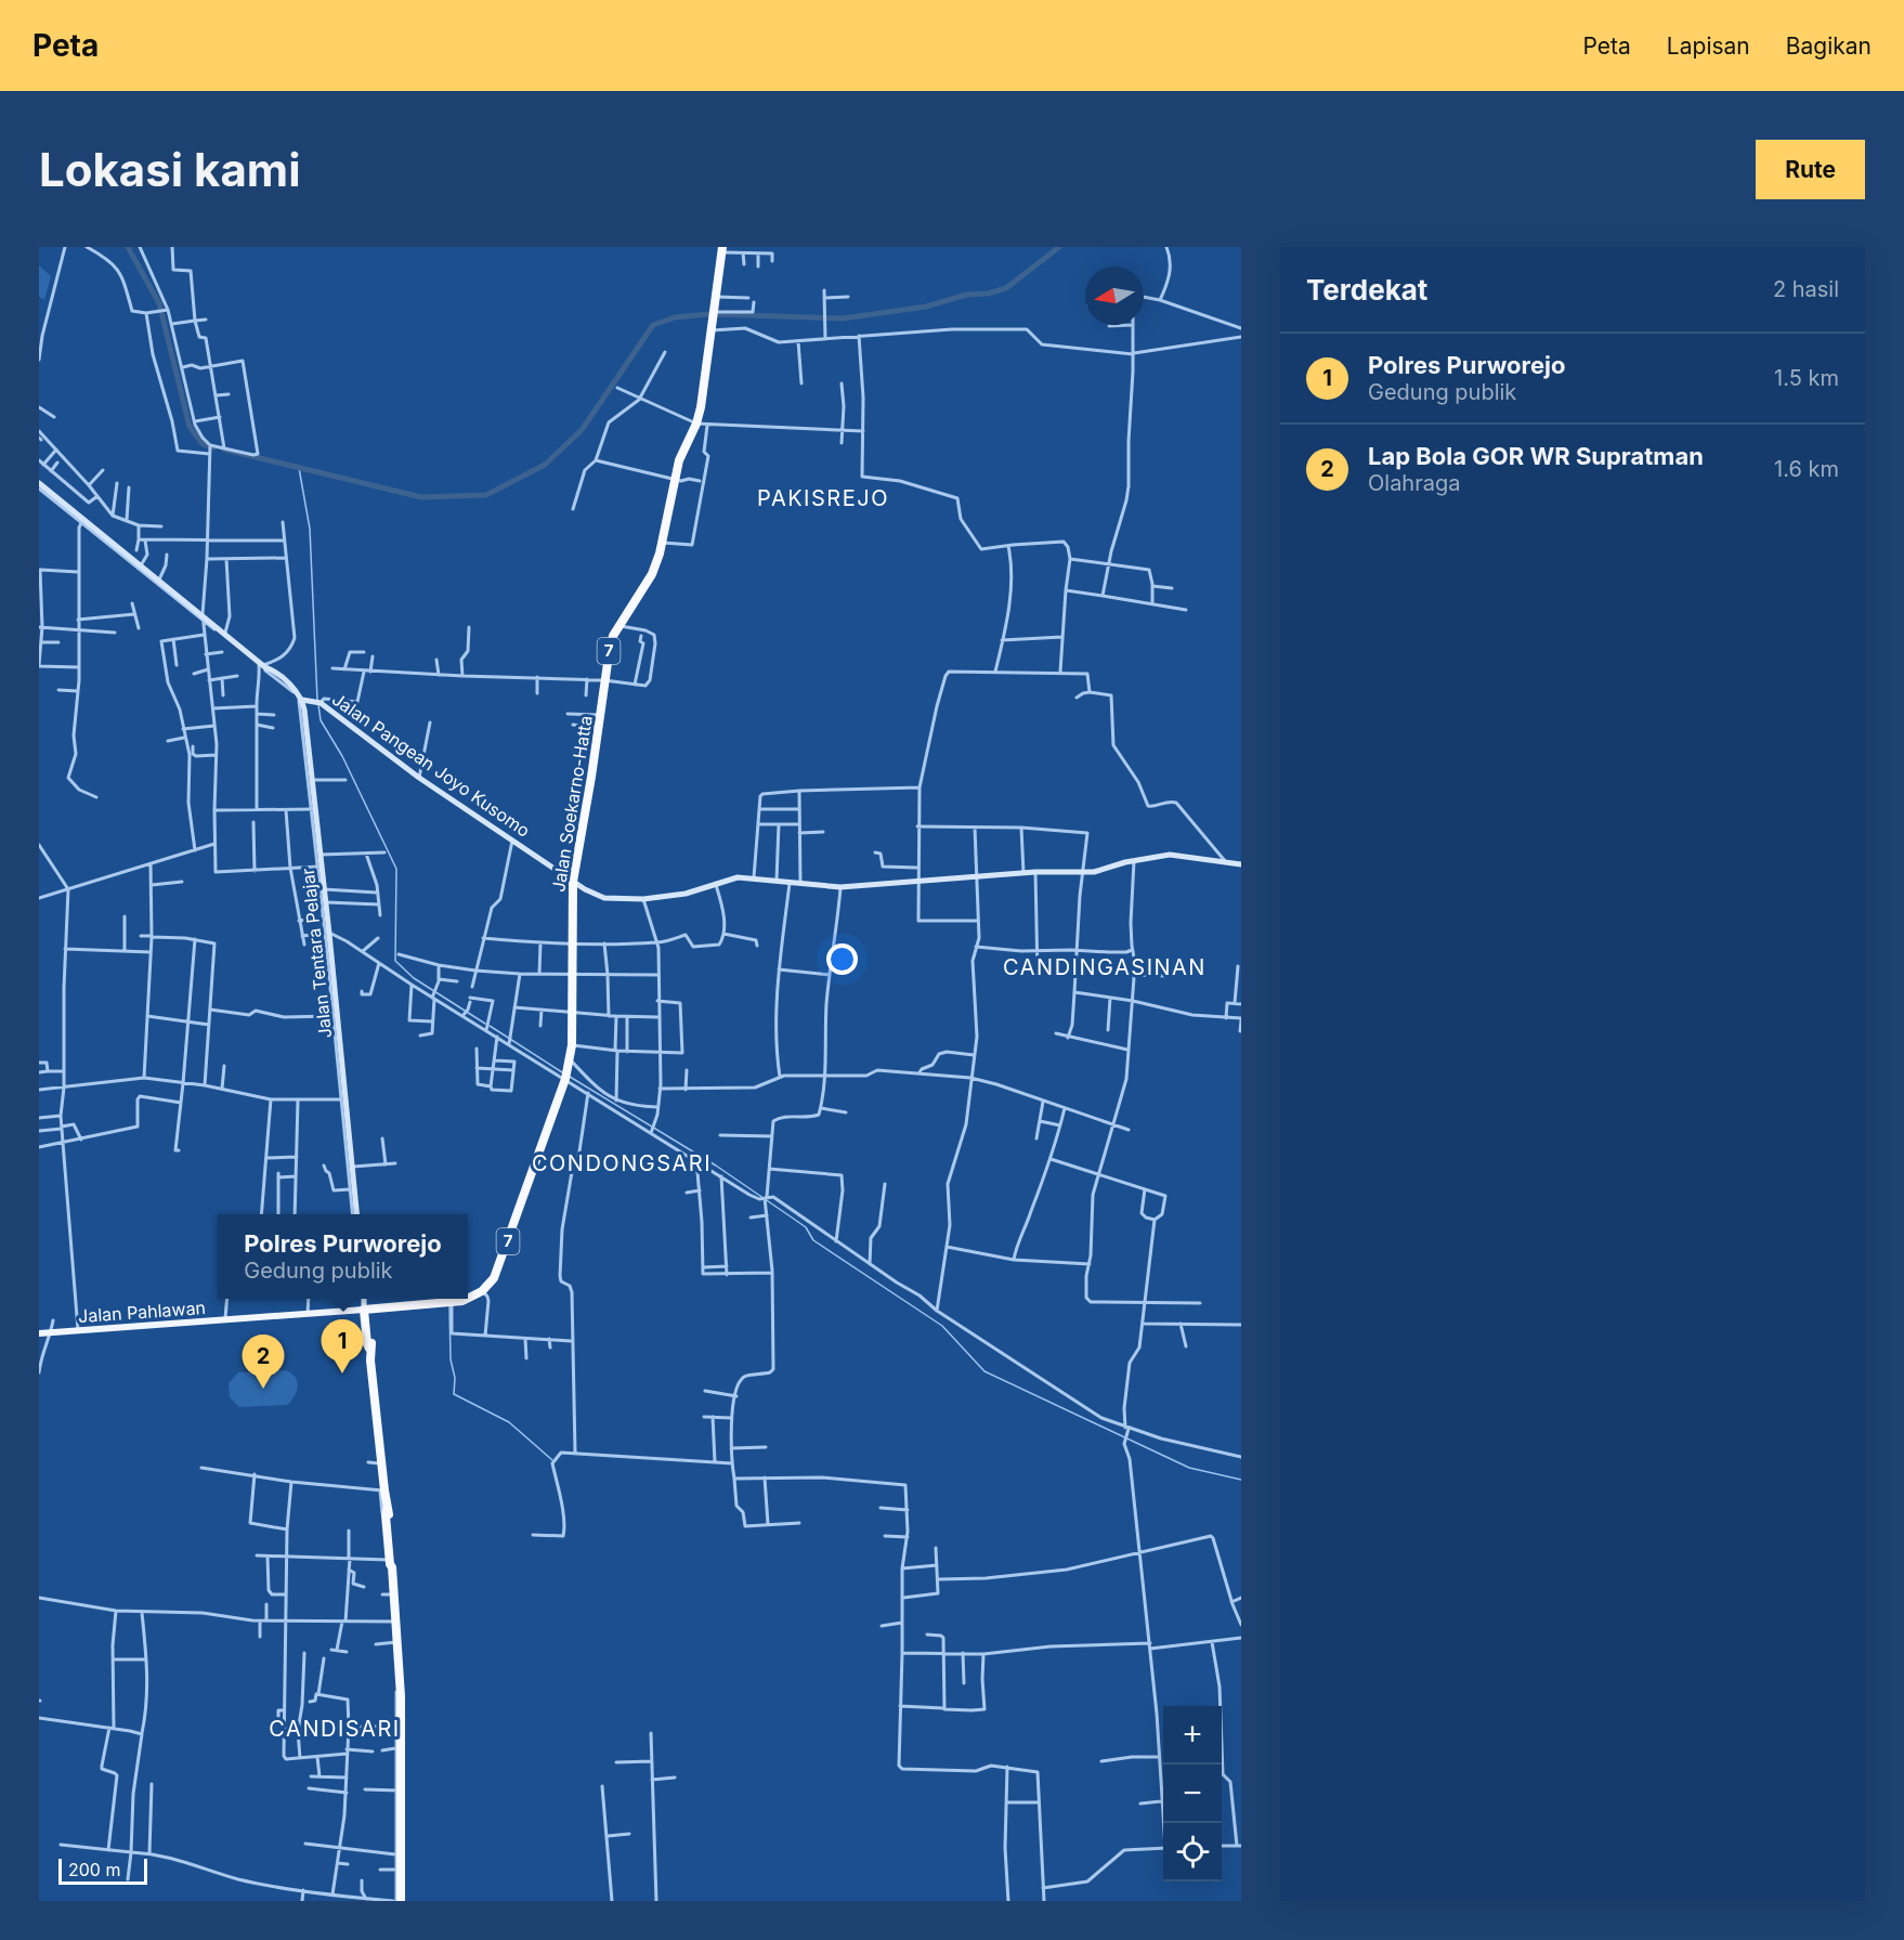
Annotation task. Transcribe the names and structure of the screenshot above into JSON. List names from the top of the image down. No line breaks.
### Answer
{"streets":{"highway":["7","Jalan Soekarno-Hatta"],"main road":["Jalan Pangean Joyo Kusomo","Jalan Tentara Pelajar","Jalan Pahlawan"]},"crossings":[["Jalan Pangean Joyo Kusomo","Jalan Soekarno-Hatta"],["Jalan Pangean Joyo Kusomo","Jalan Tentara Pelajar"]],"districts":["PAKISREJO","CANDINGASINAN","CONDONGSARI","CANDISARI"],"scale_bar":"200 m","north":"left","page":{"header":"Peta","nav":["Peta","Lapisan","Bagikan"],"buttons":"Rute","title":"Lokasi kami","heading":["Terdekat","2 hasil"],"list":[{"mark":"1","name":"Polres Purworejo","note":"Gedung publik","value":"1.5 km"},{"mark":"2","name":"Lap Bola GOR WR Supratman","note":"Olahraga","value":"1.6 km"}],"popup":["Polres Purworejo","Gedung publik"],"pins":["1","2"],"map_buttons":["+","−"],"scale":"200 m"}}
